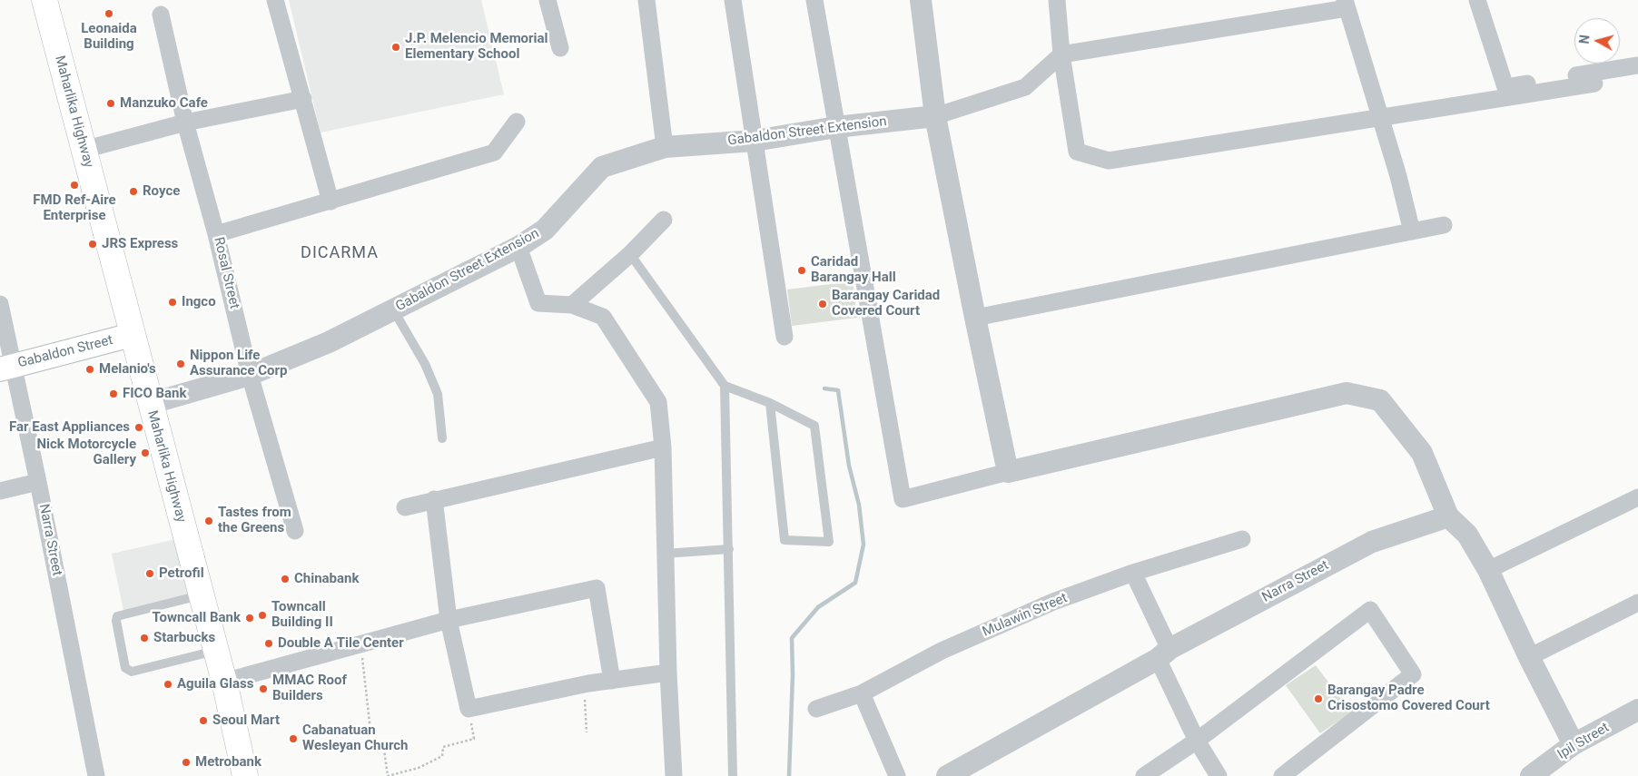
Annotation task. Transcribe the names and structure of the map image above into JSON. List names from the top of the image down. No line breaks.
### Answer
{"streets":{"main road":["Maharlika Highway","Gabaldon Street"],"street":["Gabaldon Street Extension","Rosal Street","Narra Street","Mulawin Street","Ipil Street"]},"crossings":[["Maharlika Highway","Gabaldon Street Extension"],["Maharlika Highway","Gabaldon Street"],["Gabaldon Street Extension","Rosal Street"],["Gabaldon Street","Narra Street"]],"districts":["DICARMA"],"places":["Leonaida Building","J.P. Melencio Memorial Elementary School","Manzuko Cafe","FMD Ref-Aire Enterprise","Royce","JRS Express","Caridad Barangay Hall","Ingco","Barangay Caridad Covered Court","Nippon Life Assurance Corp","Melanio's","FICO Bank","Far East Appliances","Nick Motorcycle Gallery","Tastes from the Greens","Petrofil","Chinabank","Towncall Building II","Towncall Bank","Starbucks","Double A Tile Center","Aguila Glass","MMAC Roof Builders","Barangay Padre Crisostomo Covered Court","Seoul Mart","Cabanatuan Wesleyan Church","Metrobank"],"north":"left"}
